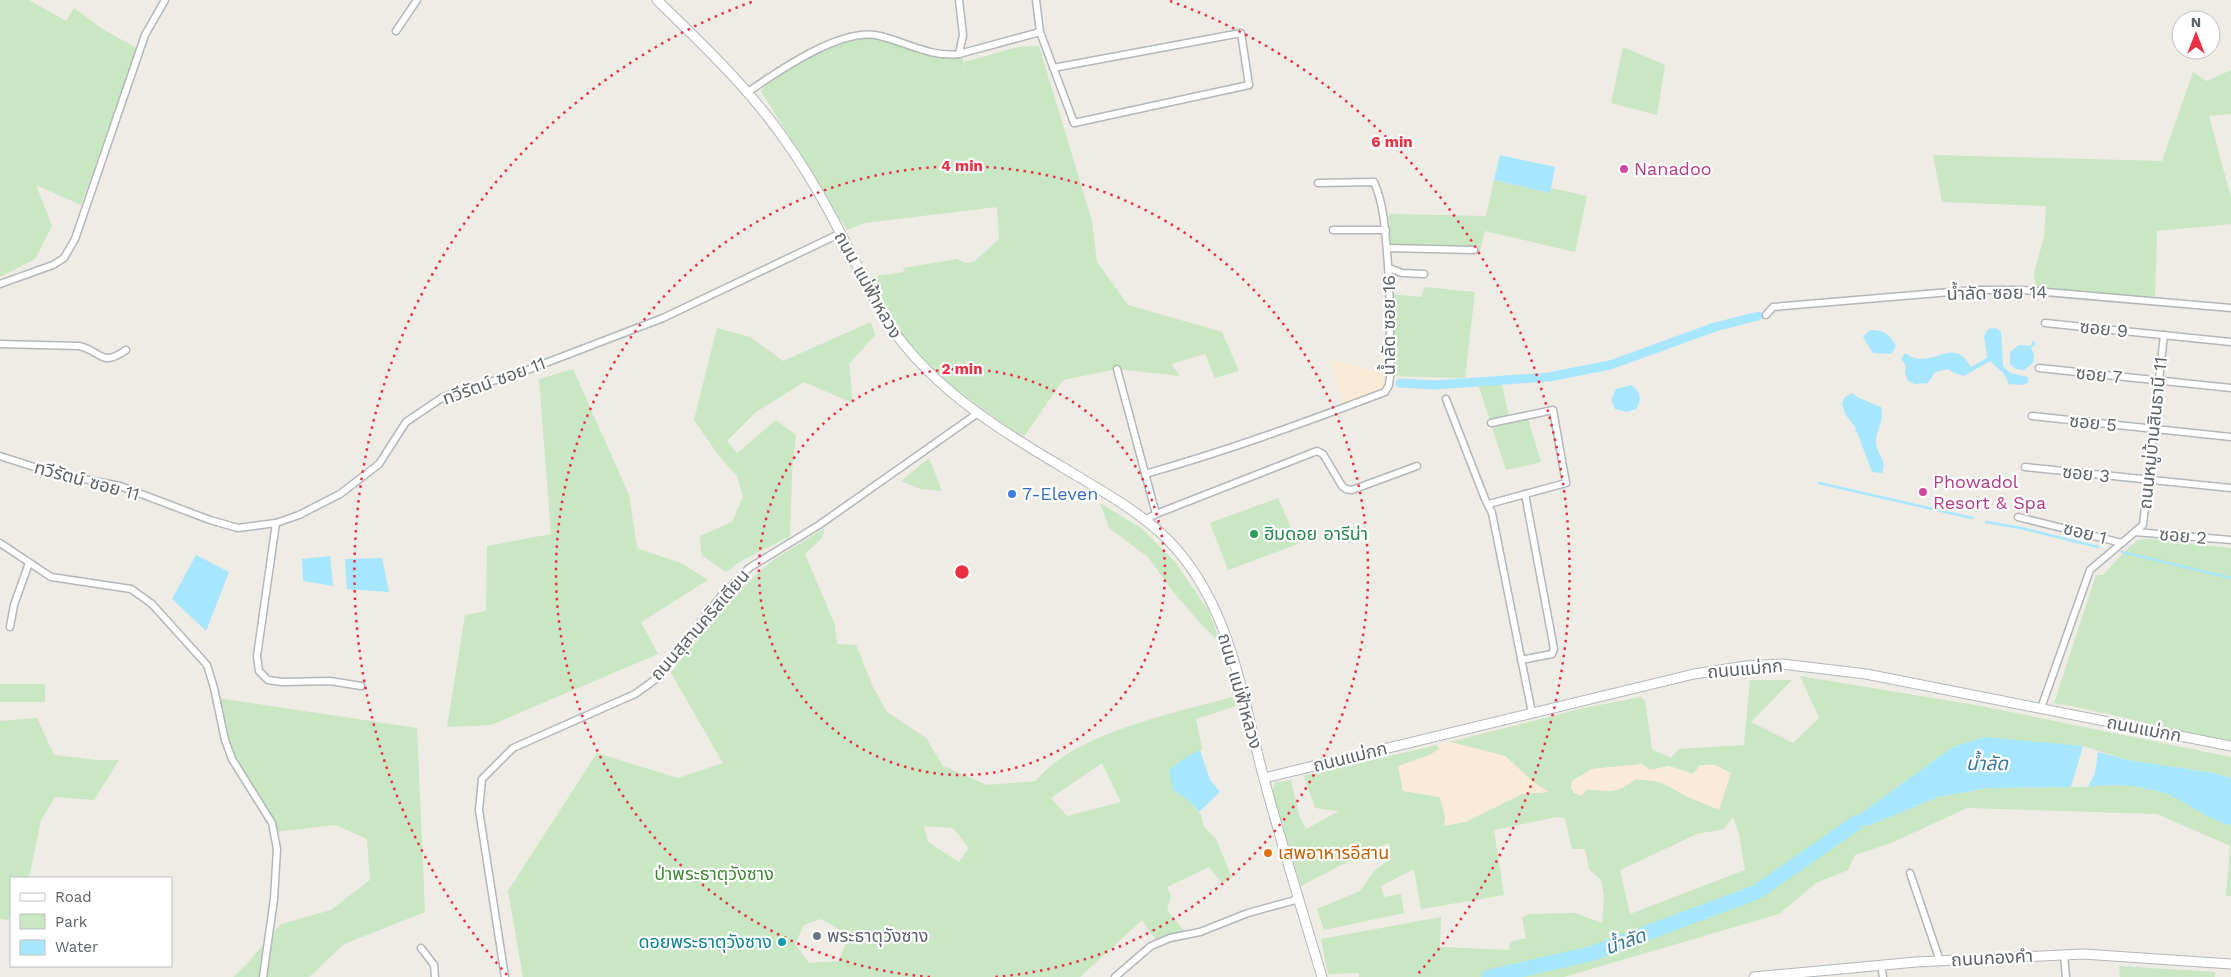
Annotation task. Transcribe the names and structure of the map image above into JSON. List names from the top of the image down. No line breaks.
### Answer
{"streets":{"street":["ถนน แม่ฟ้าหลวง","น้ำลัด ซอย 14","น้ำลัด ซอย 16","ซอย 9","ซอย 7","ทวีรัตน์ ซอย 11","ซอย 5","ถนนหมู่บ้านสินธานี 11","ซอย 3","ซอย 1","ซอย 2","ถนนสุสานคริสเตียน","ถนนแม่กก","ถนนกองคำ"]},"crossings":[["ถนน แม่ฟ้าหลวง","ทวีรัตน์ ซอย 11"],["ถนน แม่ฟ้าหลวง","ถนนสุสานคริสเตียน"],["ถนน แม่ฟ้าหลวง","ถนนแม่กก"],["ซอย 9","ถนนหมู่บ้านสินธานี 11"],["ซอย 7","ถนนหมู่บ้านสินธานี 11"],["ซอย 5","ถนนหมู่บ้านสินธานี 11"],["ถนนหมู่บ้านสินธานี 11","ซอย 3"],["ถนนหมู่บ้านสินธานี 11","ซอย 1"],["ถนนหมู่บ้านสินธานี 11","ซอย 2"],["ถนนหมู่บ้านสินธานี 11","ถนนแม่กก"]],"water":["น้ำลัด"],"parks":["ป่าพระธาตุวังซาง"],"places":["Nanadoo","Phowadol Resort & Spa","7-Eleven","ฮิมดอย อารีน่า","เสพอาหารอีสาน","พระธาตุวังซาง","ดอยพระธาตุวังซาง"],"legend":["Road","Park","Water"],"north":"top","rings":["6 min","4 min","2 min"]}
